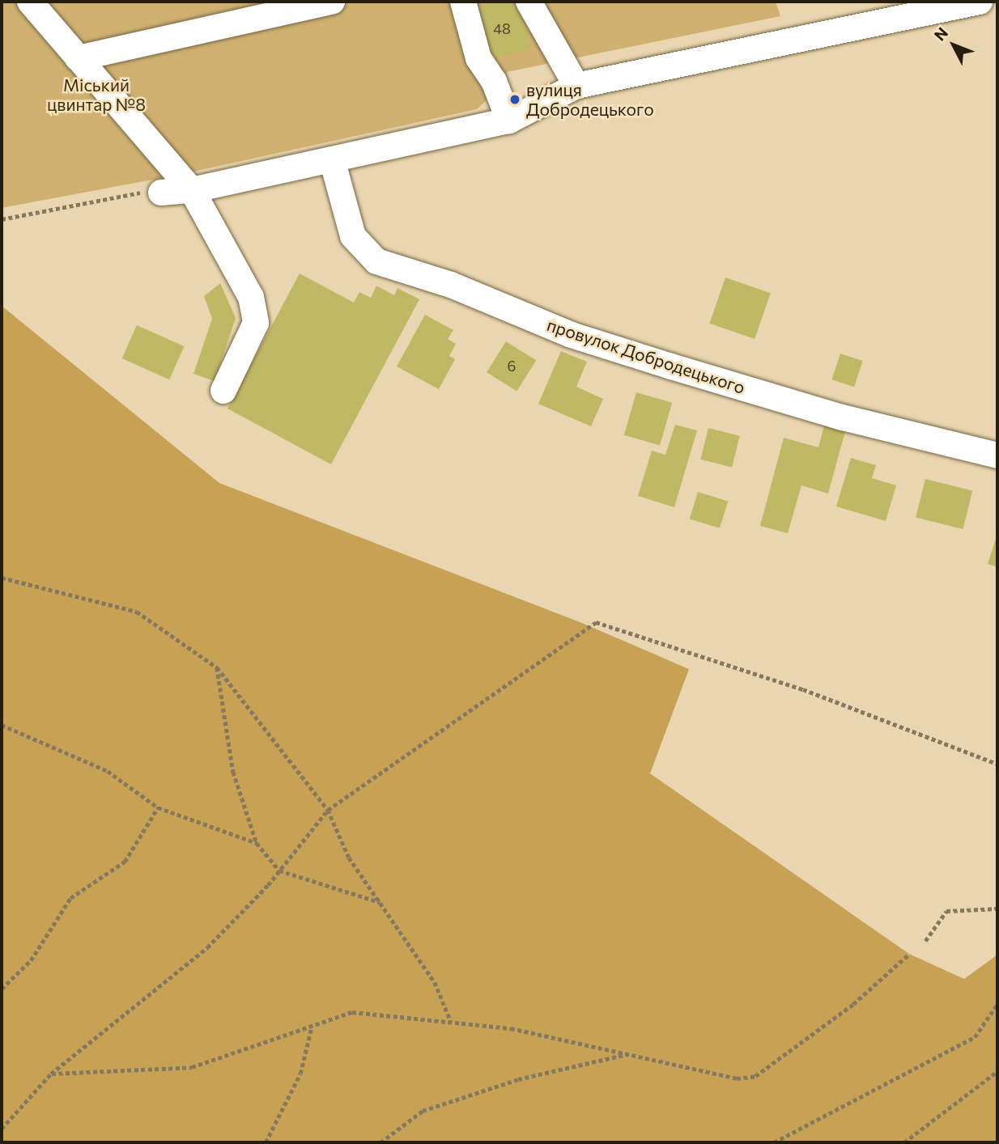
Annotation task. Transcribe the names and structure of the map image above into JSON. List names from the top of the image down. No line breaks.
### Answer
{"streets":{"street":["провулок Добродецького"]},"parks":["Міський цвинтар №8"],"places":["вулиця Добродецького"],"house_numbers":["48","6"],"north":"top left"}
